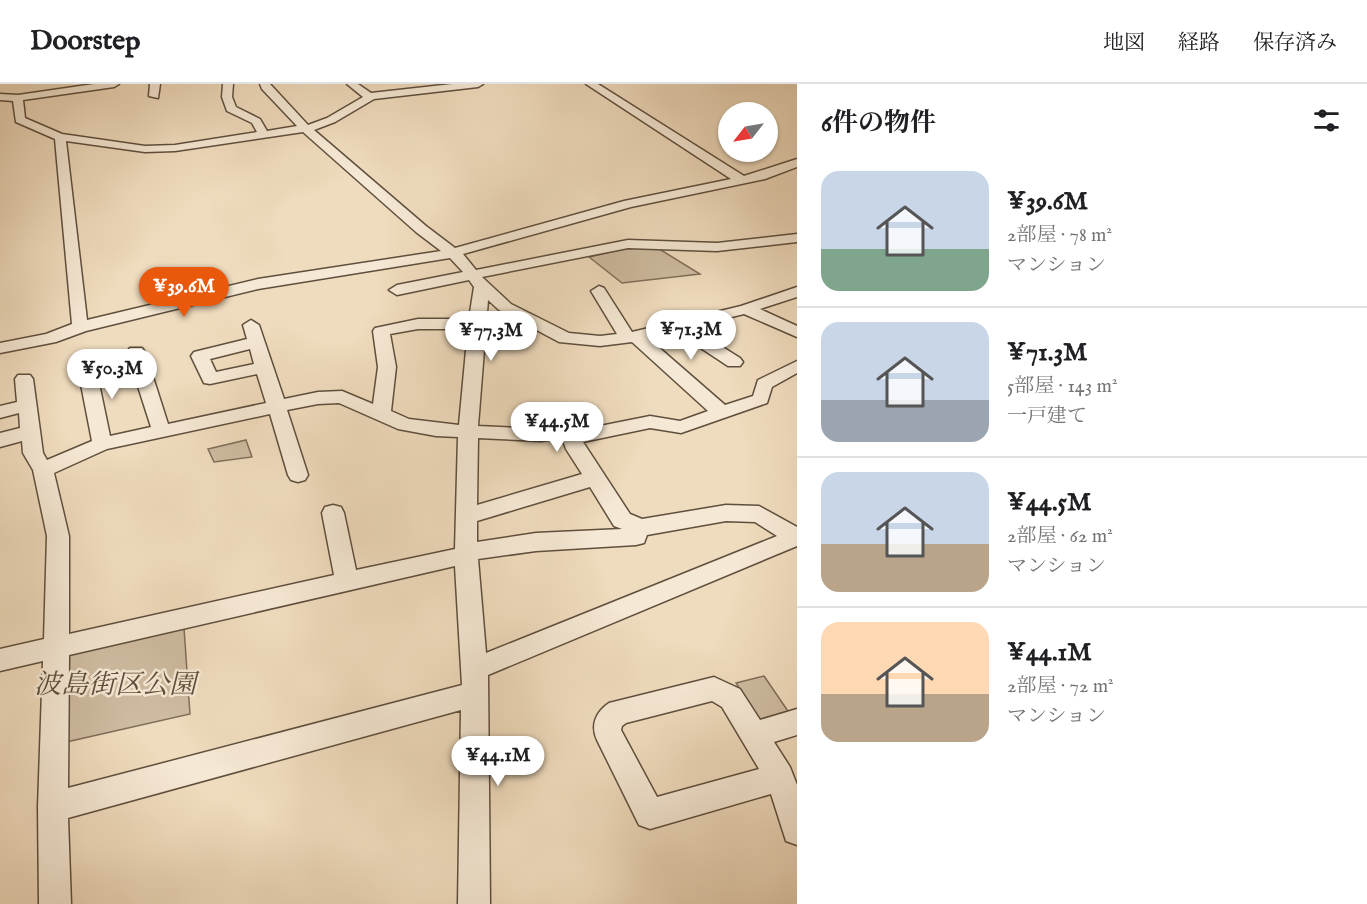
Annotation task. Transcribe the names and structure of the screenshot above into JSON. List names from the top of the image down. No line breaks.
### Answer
{"parks":["波島街区公園"],"north":"bottom left","page":{"header":"Doorstep","nav":["地図","経路","保存済み"],"heading":"6件の物件","list":[{"name":"¥39.6M","note":"2部屋 · 78 m² · マンション"},{"name":"¥71.3M","note":"5部屋 · 143 m² · 一戸建て"},{"name":"¥44.5M","note":"2部屋 · 62 m² · マンション"},{"name":"¥44.1M","note":"2部屋 · 72 m² · マンション"}],"price":["¥39.6M","¥71.3M","¥77.3M","¥50.3M","¥44.5M","¥44.1M"]}}
